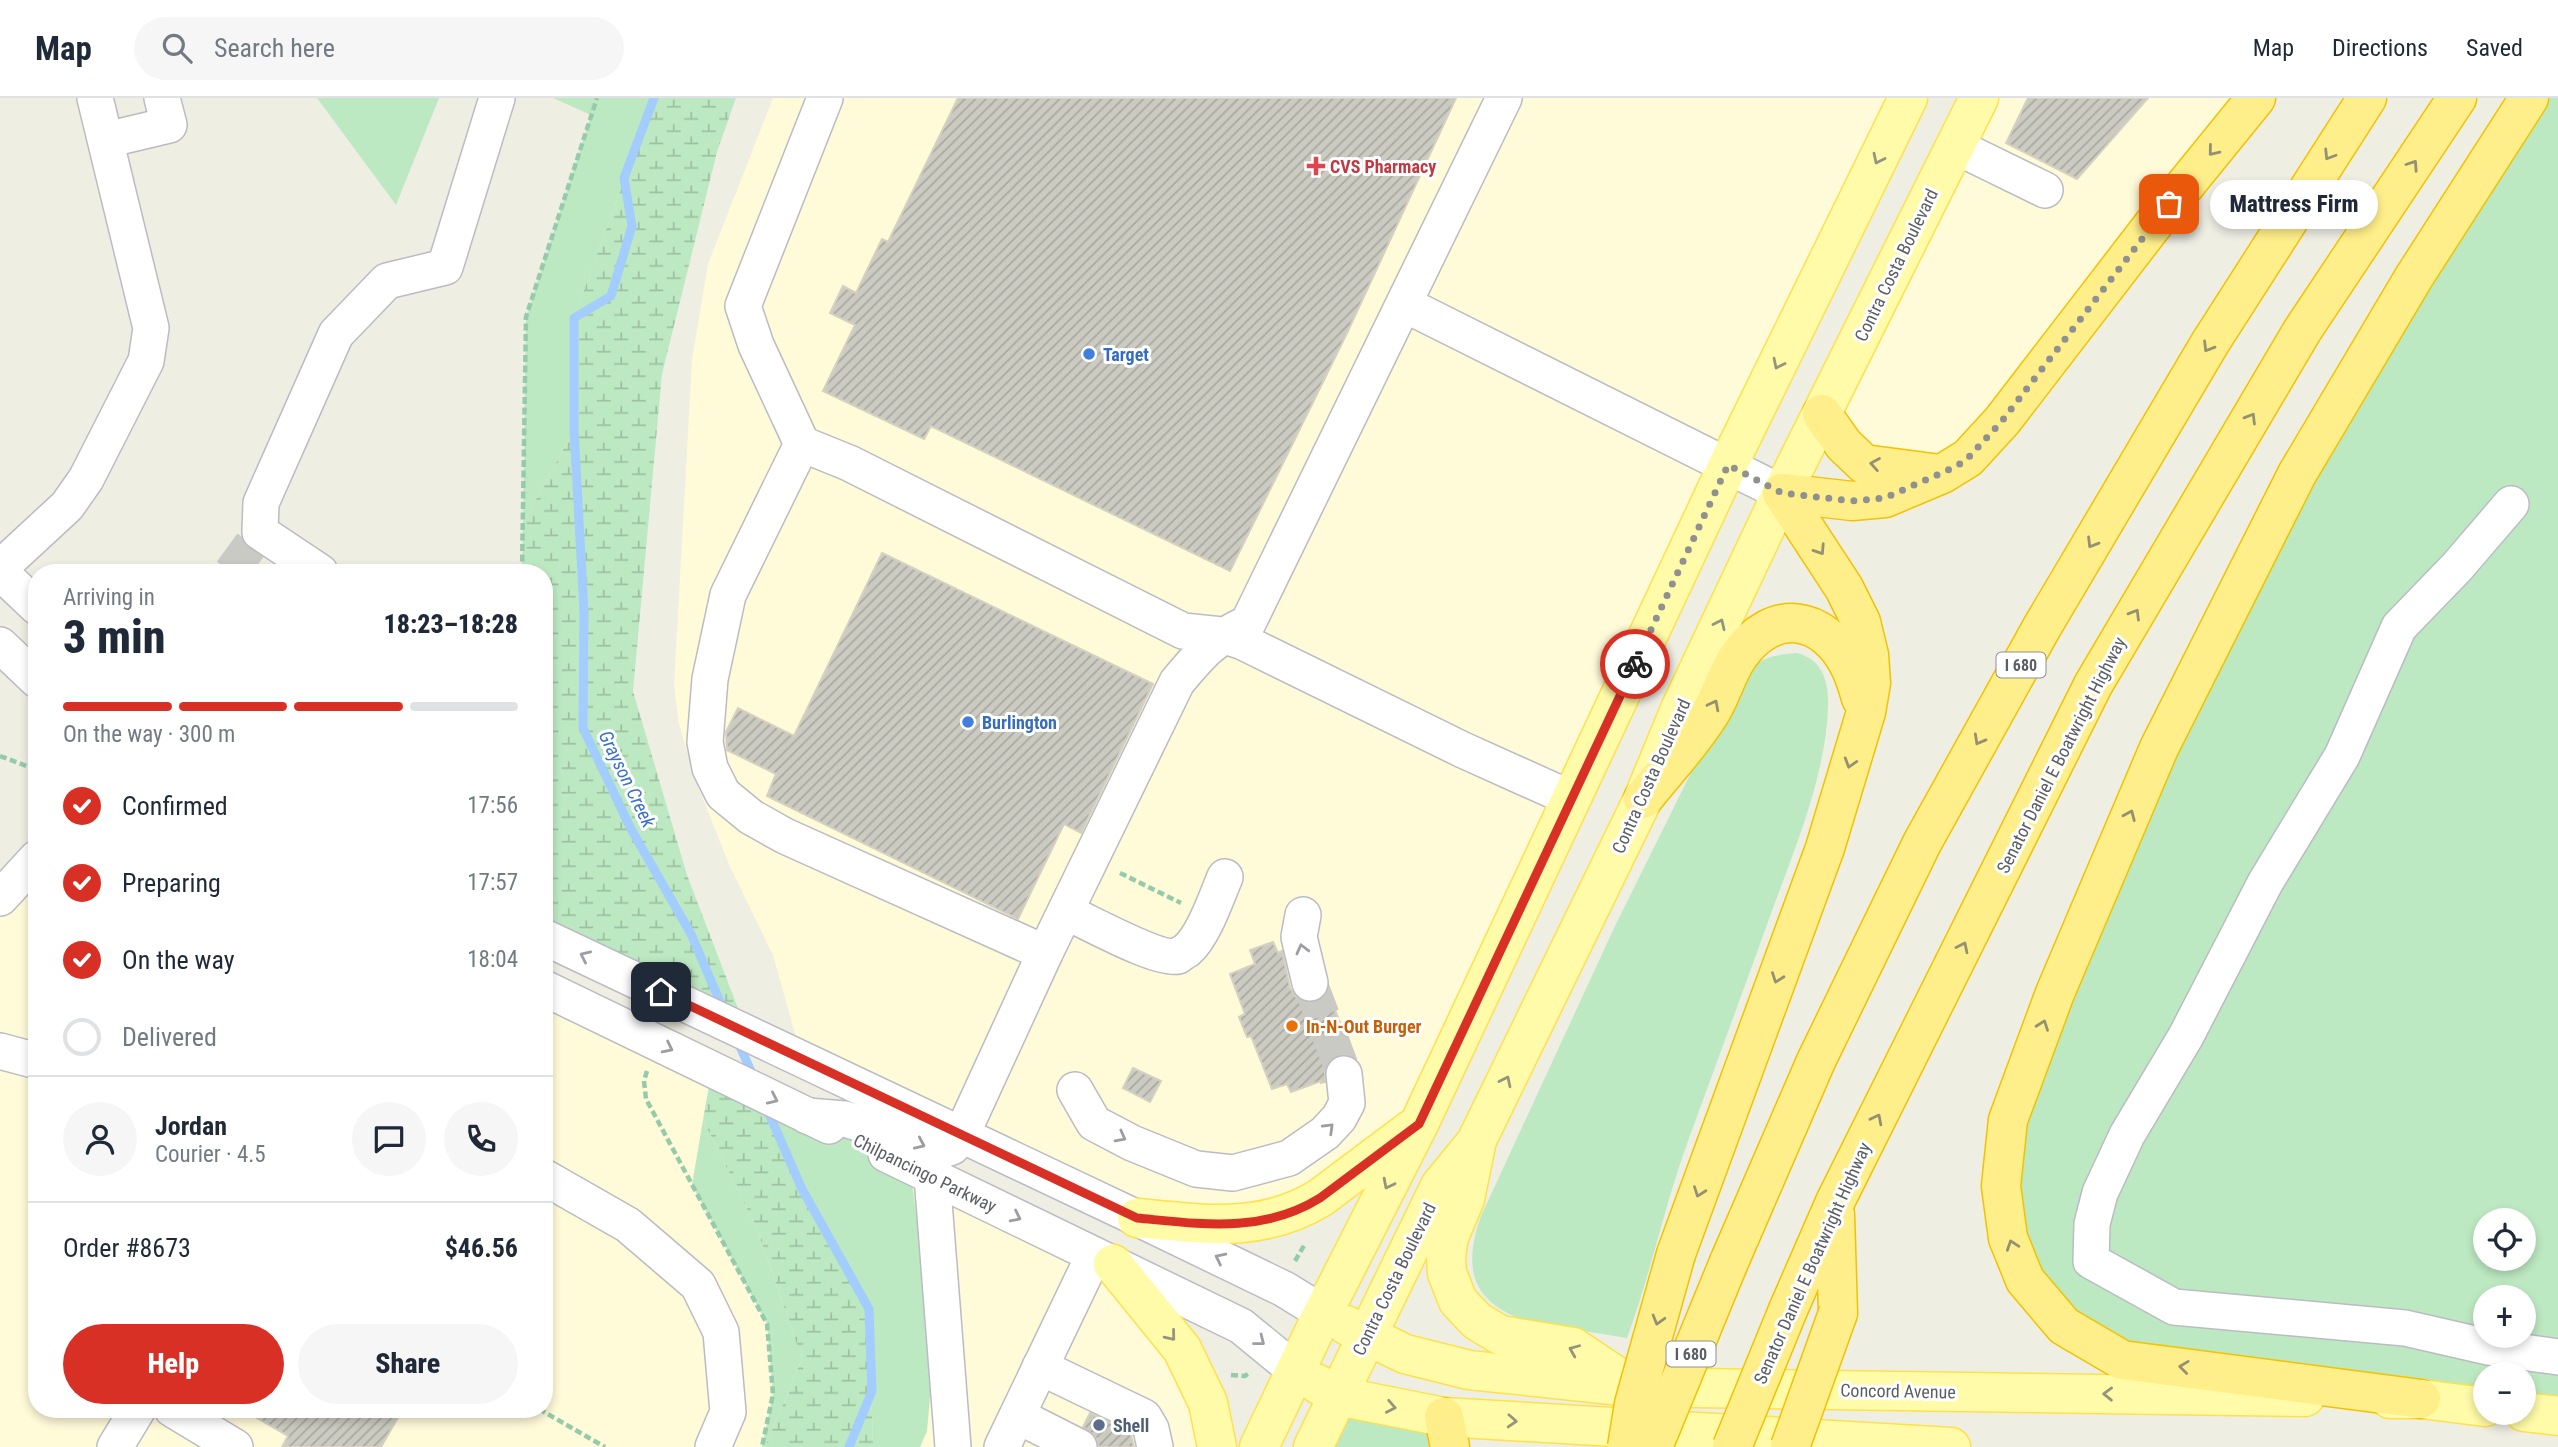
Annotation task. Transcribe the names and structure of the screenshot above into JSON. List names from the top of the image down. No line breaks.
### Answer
{"streets":{"highway":["I 680","Senator Daniel E Boatwright Highway"],"main road":["Contra Costa Boulevard","Concord Avenue"],"street":["Chilpancingo Parkway"]},"crossings":[["Contra Costa Boulevard","Concord Avenue"]],"water":["Grayson Creek"],"places":{"health":["CVS Pharmacy"],"other":["Mattress Firm","Target","Burlington","In-N-Out Burger","Shell"]},"page":{"header":"Map","search":"Search here","nav":["Map","Directions","Saved"],"bubble":"Mattress Firm","heading":["3 min","Arriving in","18:23–18:28"],"panel":["Jordan","Courier · 4.5","Order #8673","$46.56"],"bar":"On the way · 300 m","list":[["Confirmed","17:56"],["Preparing","17:57"],["On the way","18:04"],"Delivered"],"map_buttons":["+","−"],"buttons":["Help","Share"]}}
